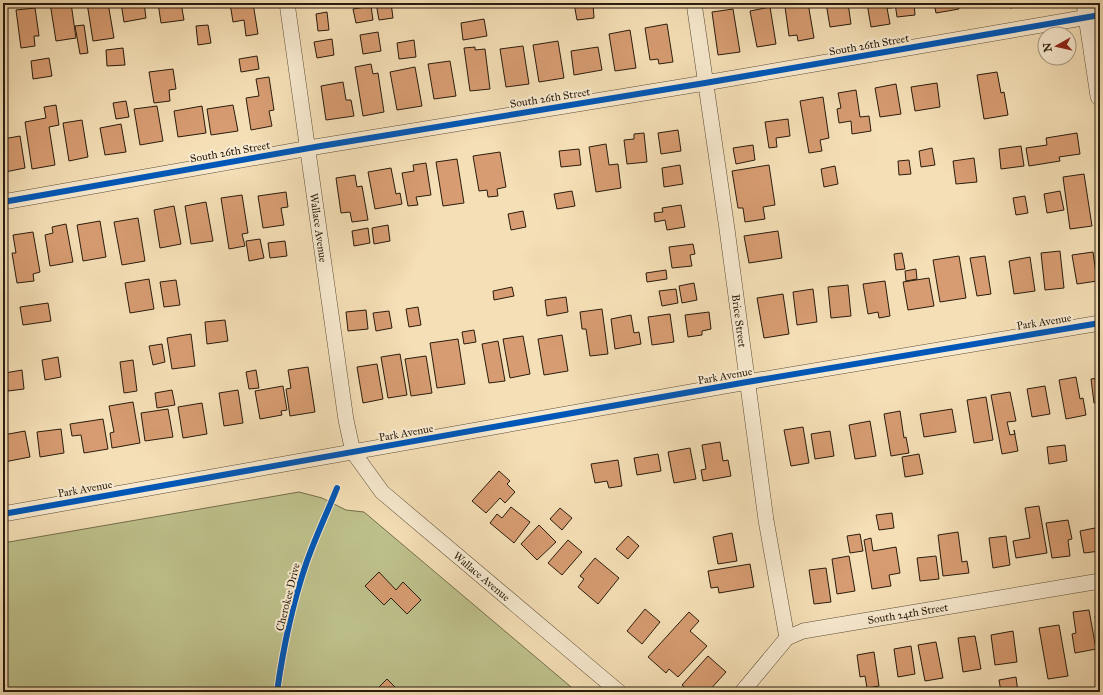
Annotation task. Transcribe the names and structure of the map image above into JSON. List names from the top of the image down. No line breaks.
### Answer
{"streets":{"street":["South 26th Street","Wallace Avenue","Brice Street","Park Avenue","South 24th Street"],"cycle path":["Cherokee Drive"]},"crossings":[["South 26th Street","Wallace Avenue"],["South 26th Street","Brice Street"],["Wallace Avenue","Park Avenue"],["Brice Street","Park Avenue"],["Brice Street","South 24th Street"]],"north":"left"}
